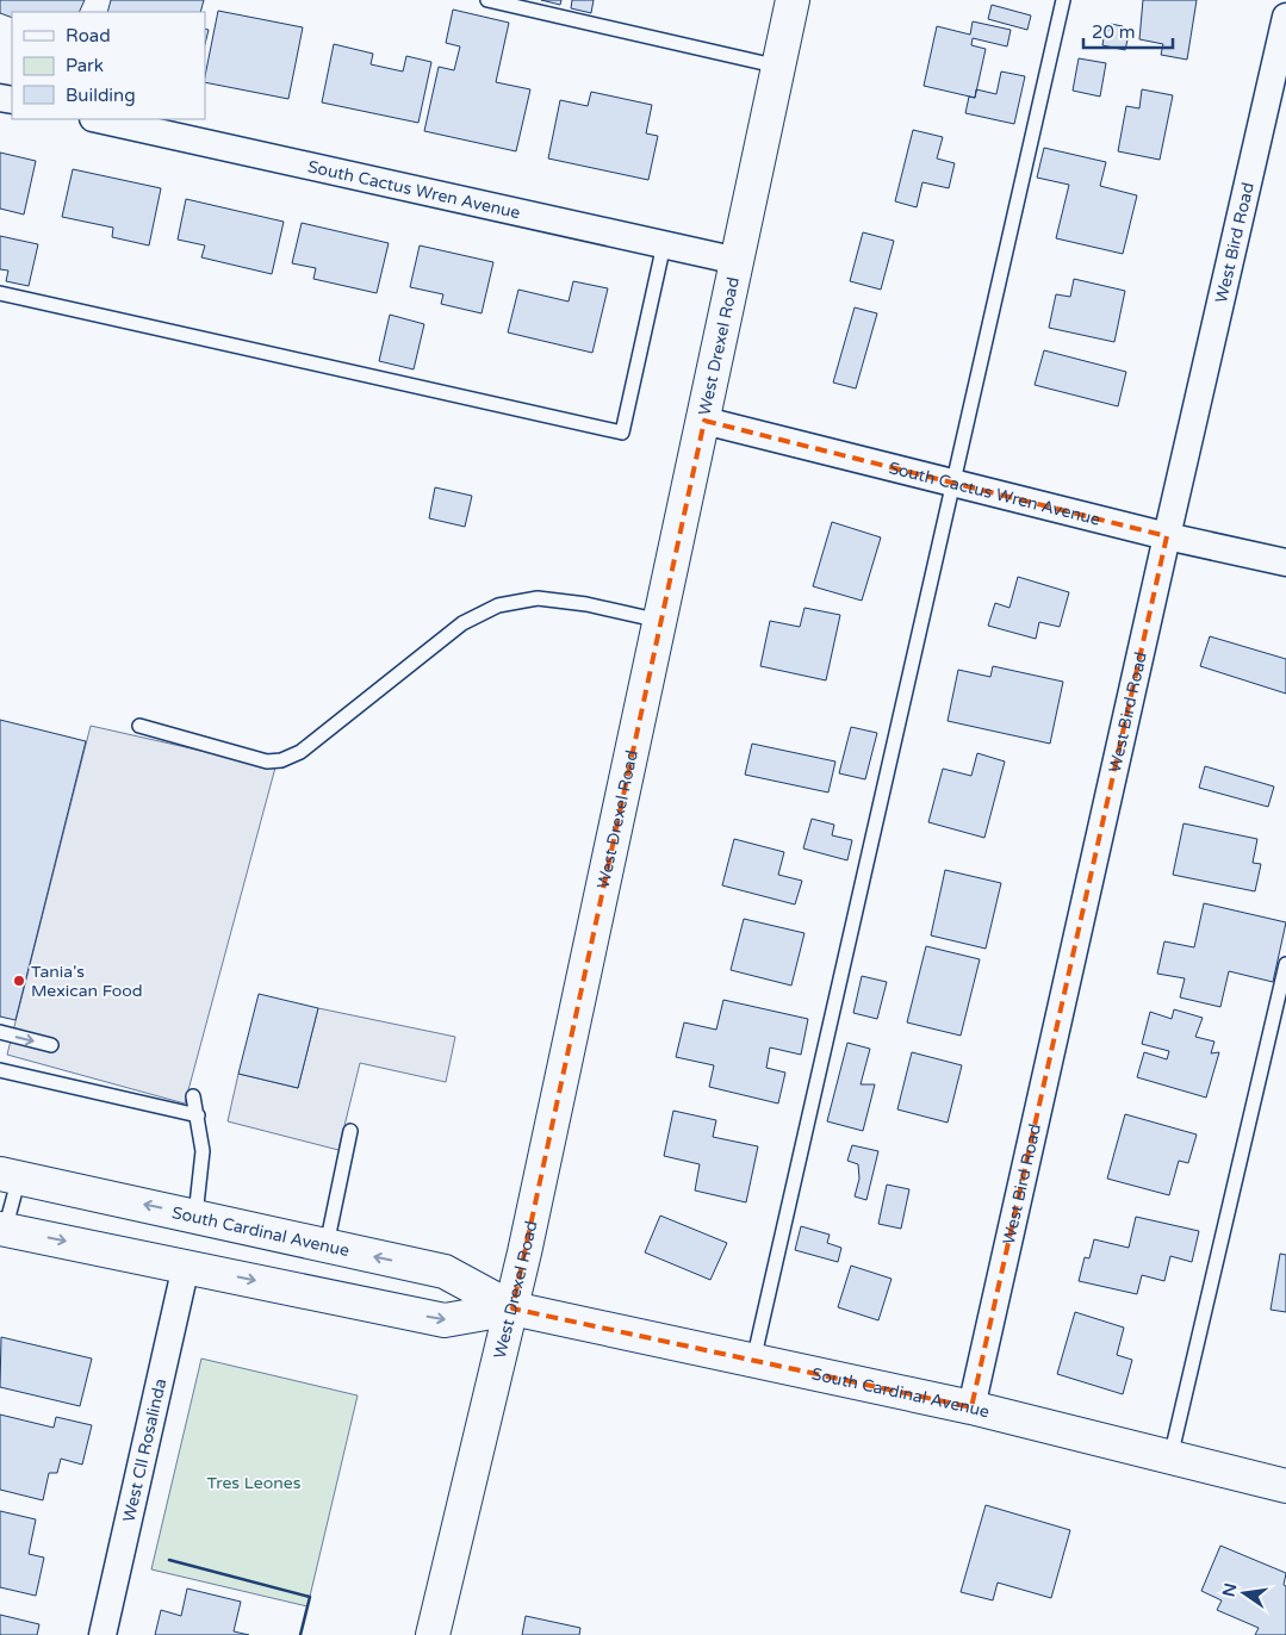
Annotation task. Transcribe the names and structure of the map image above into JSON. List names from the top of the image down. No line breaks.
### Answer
{"streets":{"main road":["West Drexel Road","South Cardinal Avenue"],"street":["South Cactus Wren Avenue","West Bird Road","West Cll Rosalinda"]},"crossings":[["South Cactus Wren Avenue","West Bird Road"],["South Cactus Wren Avenue","West Drexel Road"],["West Bird Road","South Cardinal Avenue"],["West Drexel Road","South Cardinal Avenue"],["South Cardinal Avenue","West Cll Rosalinda"]],"parks":["Tres Leones"],"places":["Tania's Mexican Food"],"legend":["Road","Park","Building"],"scale_bar":"20 m","north":"left"}
